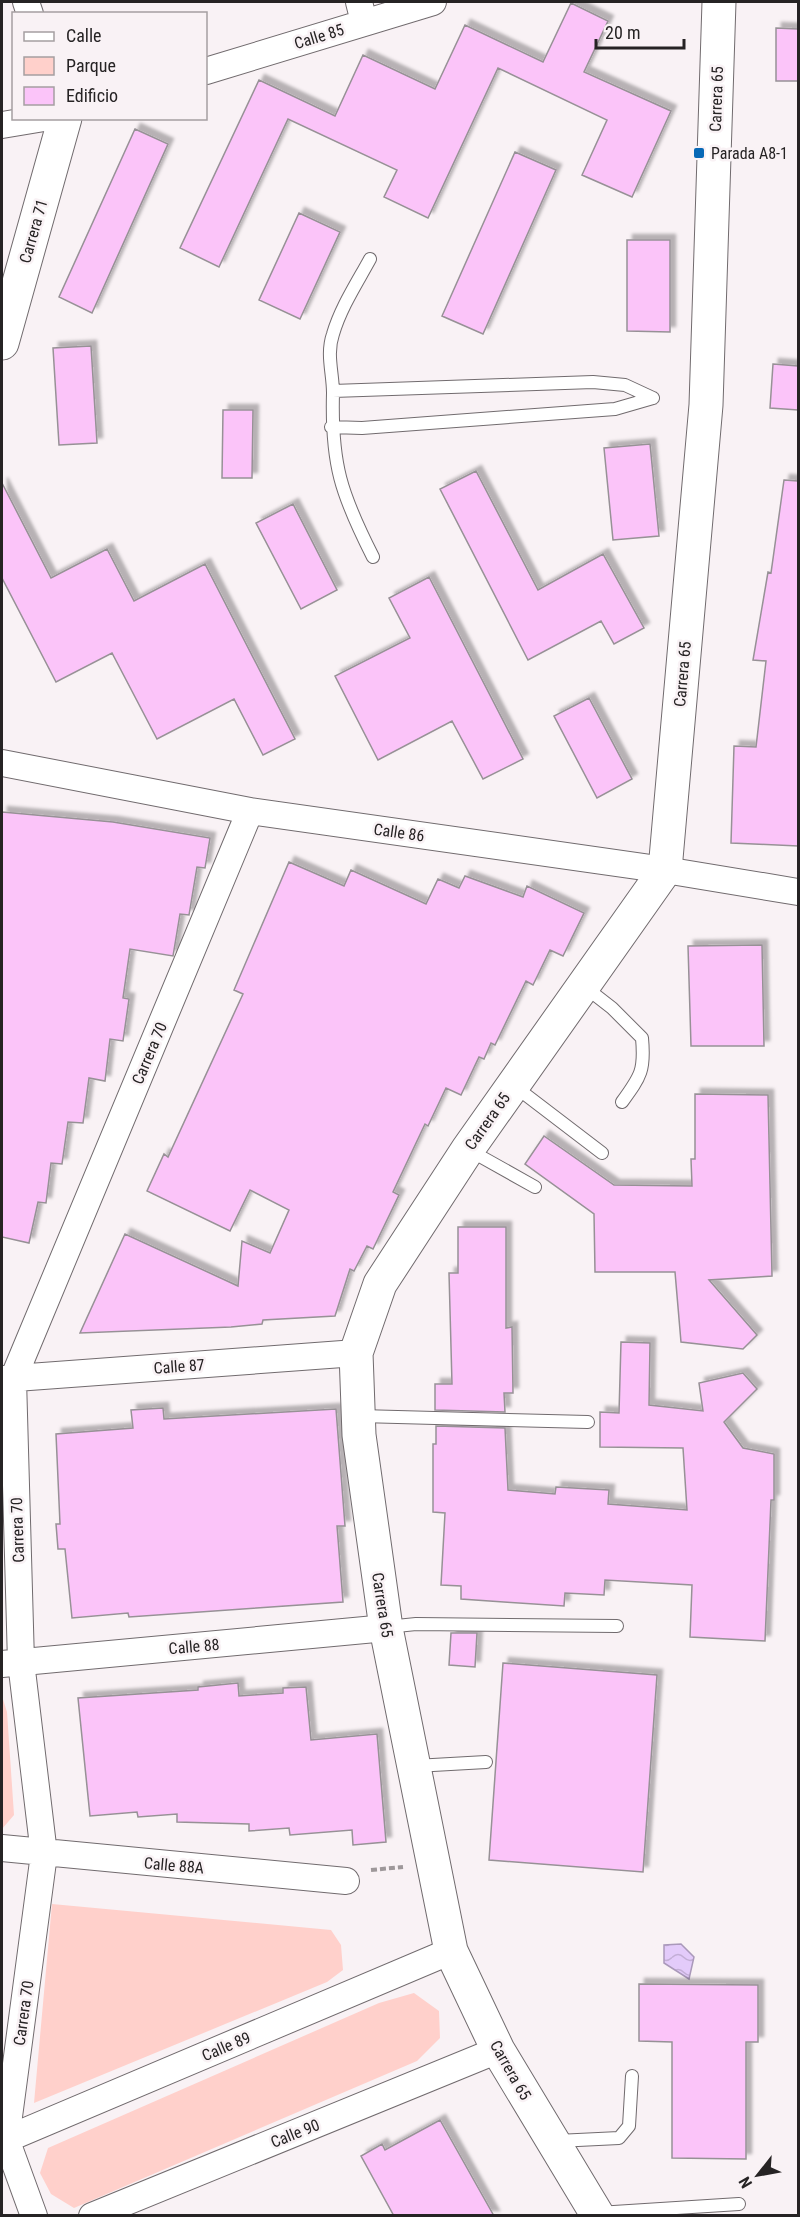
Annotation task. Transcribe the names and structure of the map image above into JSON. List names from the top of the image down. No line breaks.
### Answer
{"streets":{"street":["Calle 85","Carrera 65","Carrera 71","Calle 86","Carrera 70","Calle 87","Calle 88","Calle 88A","Calle 89","Calle 90"]},"crossings":[["Carrera 65","Calle 86"],["Carrera 65","Calle 87"],["Carrera 65","Calle 88"],["Carrera 65","Calle 89"],["Carrera 65","Calle 90"],["Calle 86","Carrera 70"],["Carrera 70","Calle 87"],["Carrera 70","Calle 88"],["Carrera 70","Calle 88A"],["Carrera 70","Calle 89"]],"places":{"transit":["Parada A8-1"]},"legend":["Calle","Parque","Edificio"],"scale_bar":"20 m","north":"bottom left"}
